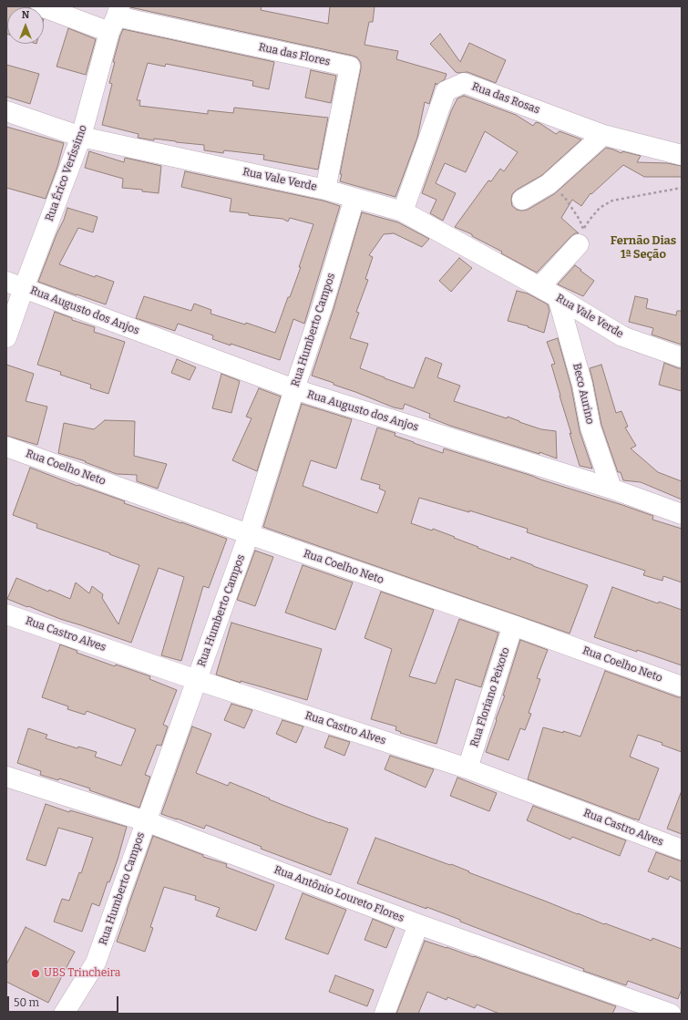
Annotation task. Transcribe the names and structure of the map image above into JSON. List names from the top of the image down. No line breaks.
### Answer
{"streets":{"street":["Rua das Flores","Rua das Rosas","Rua Érico Veríssimo","Rua Vale Verde","Rua Augusto dos Anjos","Rua Humberto Campos","Beco Aurino","Rua Coelho Neto","Rua Castro Alves","Rua Floriano Peixoto","Rua Antônio Loureto Flores"]},"crossings":[["Rua das Flores","Rua Érico Veríssimo"],["Rua das Flores","Rua Vale Verde"],["Rua das Rosas","Rua Vale Verde"],["Rua Érico Veríssimo","Rua Vale Verde"],["Rua Érico Veríssimo","Rua Augusto dos Anjos"],["Rua Vale Verde","Rua Humberto Campos"],["Rua Vale Verde","Beco Aurino"],["Rua Augusto dos Anjos","Rua Humberto Campos"],["Rua Augusto dos Anjos","Beco Aurino"],["Rua Humberto Campos","Rua Coelho Neto"],["Rua Humberto Campos","Rua Castro Alves"],["Rua Humberto Campos","Rua Antônio Loureto Flores"],["Rua Coelho Neto","Rua Floriano Peixoto"],["Rua Castro Alves","Rua Floriano Peixoto"]],"districts":["Fernão Dias 1ª Seção"],"places":["UBS Trincheira"],"scale_bar":"50 m","north":"top"}
